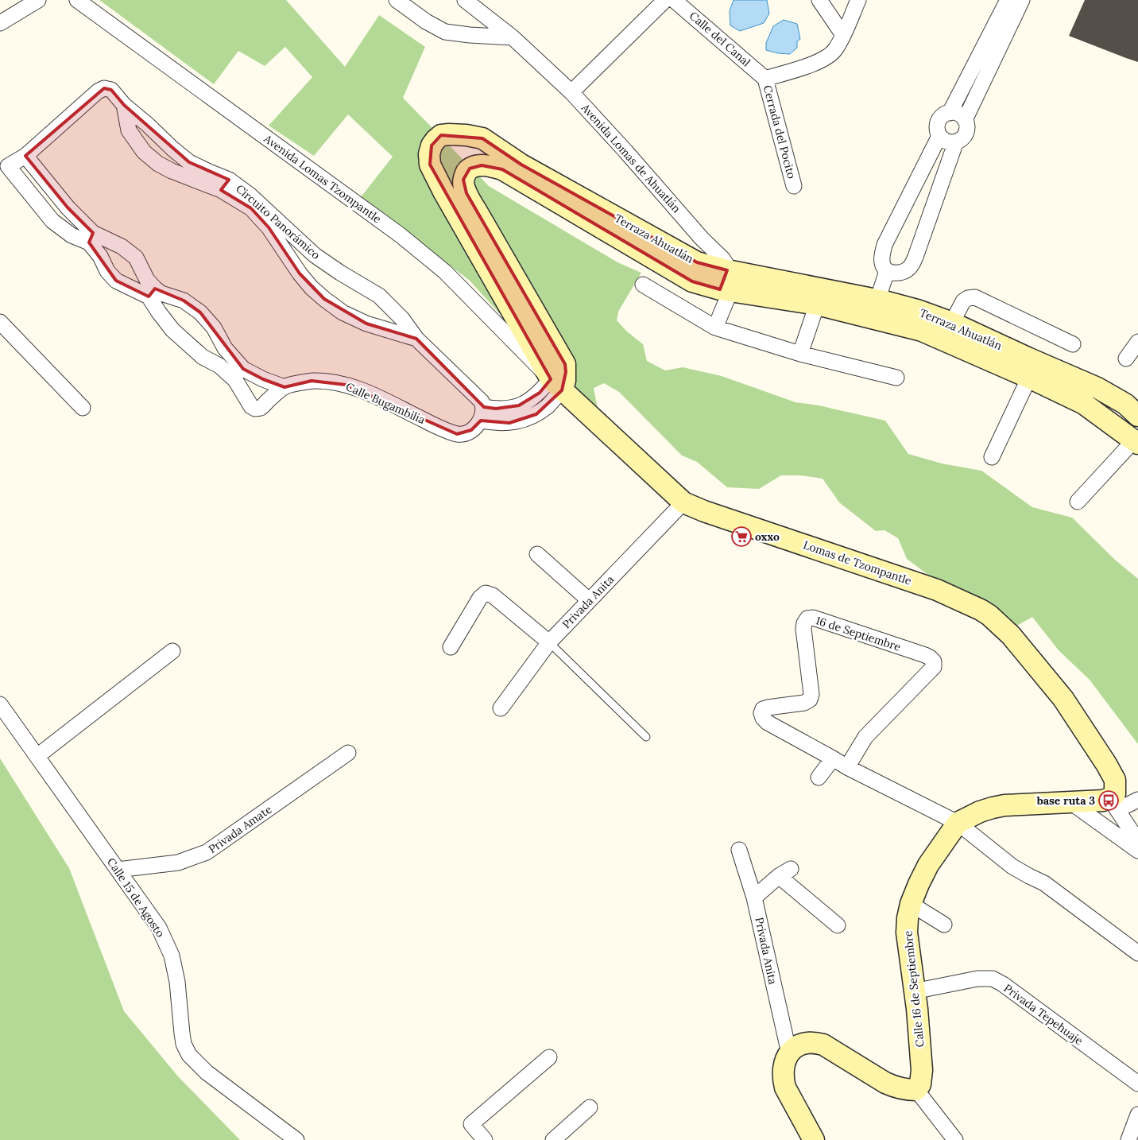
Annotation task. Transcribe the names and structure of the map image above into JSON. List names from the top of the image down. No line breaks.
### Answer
{"streets":{"street":["Calle del Canal","Cerrada del Pocito","Avenida Lomas de Ahuatlán","Avenida Lomas Tzompantle","Circuito Panorámico","Terraza Ahuatlán","Calle Bugambilia","Lomas de Tzompantle","Privada Anita","16 de Septiembre","Privada Amate","Calle 15 de Agosto","Calle 16 de Septiembre","Privada Tepehuaje"]},"crossings":[["Calle del Canal","Cerrada del Pocito"],["Avenida Lomas de Ahuatlán","Terraza Ahuatlán"],["Avenida Lomas Tzompantle","Terraza Ahuatlán"],["Avenida Lomas Tzompantle","Lomas de Tzompantle"],["Circuito Panorámico","Calle Bugambilia"],["Terraza Ahuatlán","Lomas de Tzompantle"],["Lomas de Tzompantle","Privada Anita"],["Lomas de Tzompantle","Calle 16 de Septiembre"],["16 de Septiembre","Calle 16 de Septiembre"],["Privada Amate","Calle 15 de Agosto"],["Calle 16 de Septiembre","Privada Tepehuaje"]],"places":{"supermarket":["oxxo"],"bus stop":["base ruta 3"]}}
